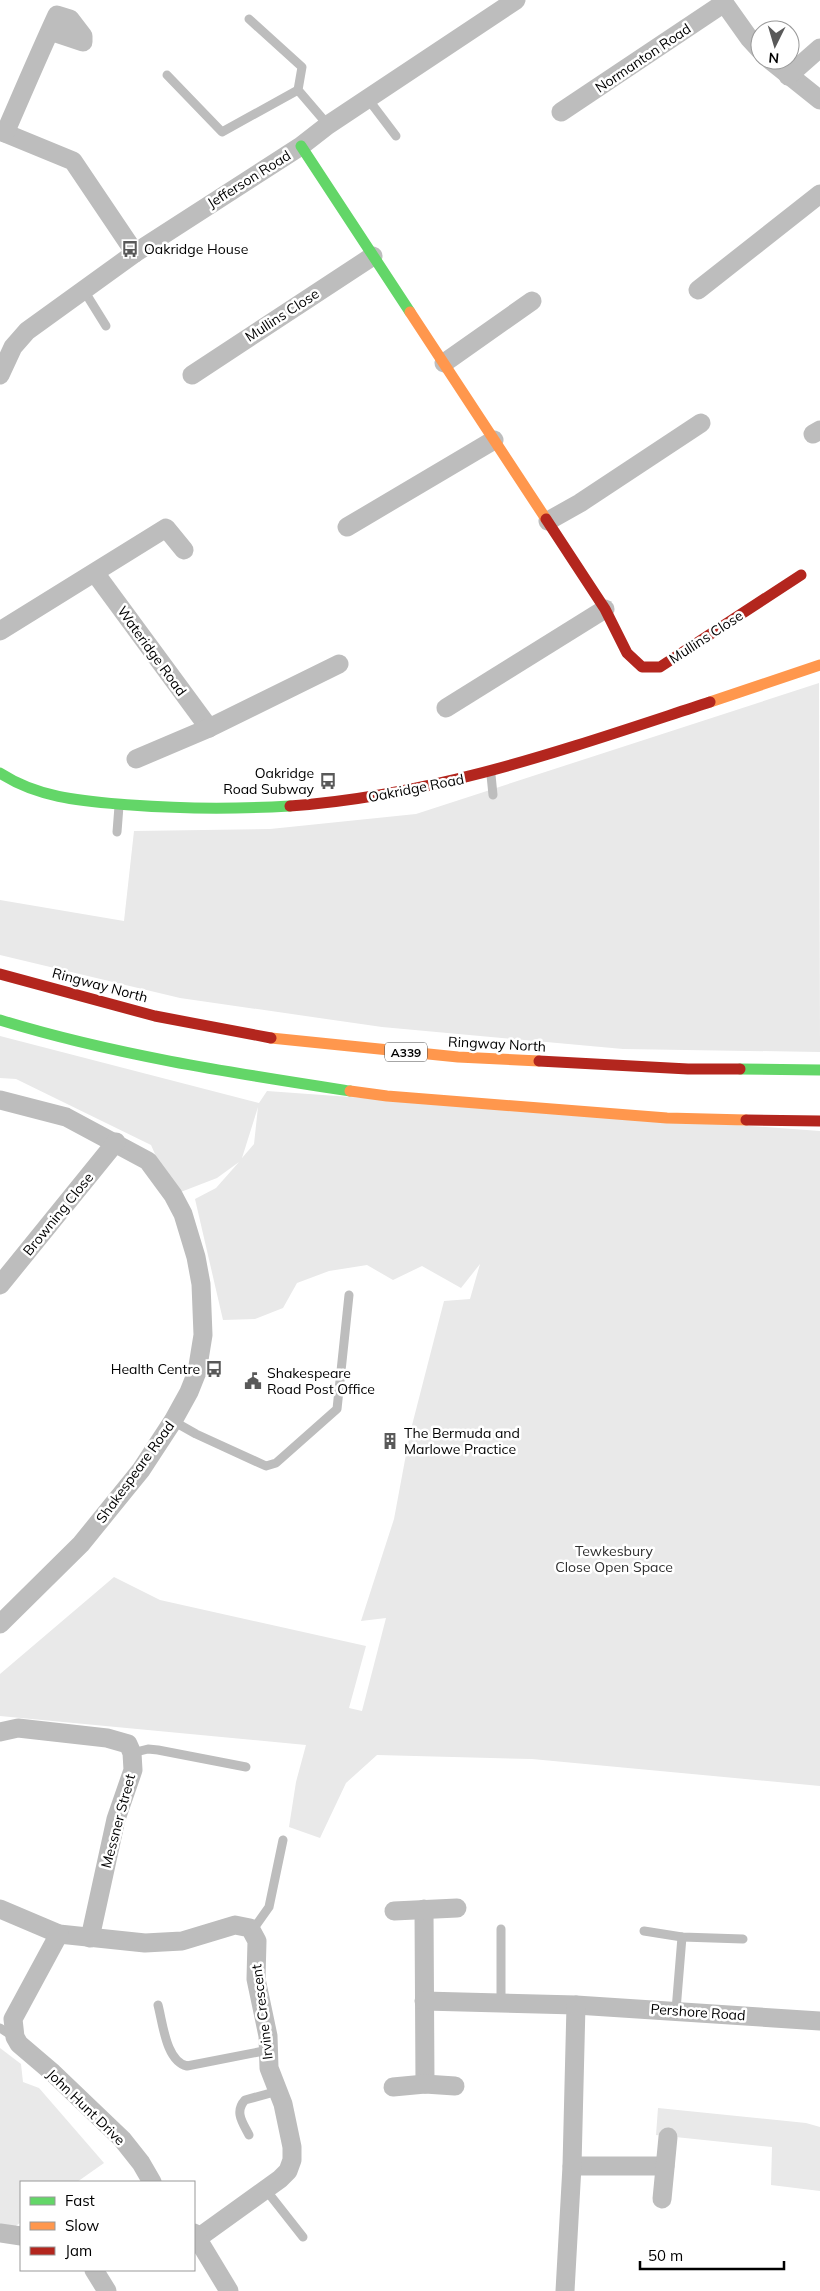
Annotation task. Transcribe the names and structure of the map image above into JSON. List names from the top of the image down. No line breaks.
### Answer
{"streets":{"main road":["Mullins Close","Oakridge Road","Ringway North","A339"],"street":["Normanton Road","Jefferson Road","Wateridge Road","Browning Close","Shakespeare Road","Messner Street","Irvine Crescent","Pershore Road","John Hunt Drive"]},"crossings":[["Jefferson Road","Mullins Close"],["Browning Close","Shakespeare Road"]],"parks":["Tewkesbury Close Open Space"],"places":{"bus stop":["Oakridge House","Oakridge Road Subway","Health Centre"],"public building":["Shakespeare Road Post Office"],"building":["The Bermuda and Marlowe Practice"]},"legend":["Fast","Slow","Jam"],"scale_bar":"50 m","north":"bottom"}
